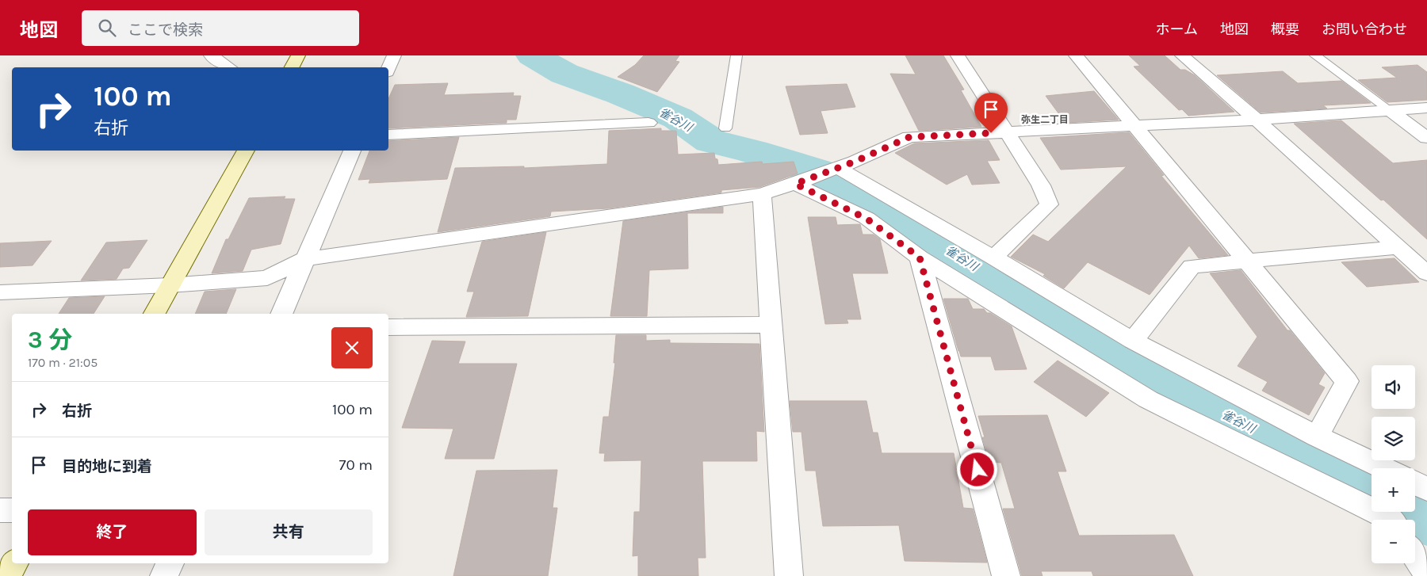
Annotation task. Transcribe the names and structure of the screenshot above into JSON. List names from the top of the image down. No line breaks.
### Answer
{"districts":["弥生二丁目"],"water":["雀谷川"],"page":{"header":"地図","search":"ここで検索","nav":["ホーム","地図","概要","お問い合わせ"],"turn":["100 m","右折"],"heading":["3 分","170 m · 21:05"],"map_buttons":["+","−"],"list":[{"name":"右折","value":"100 m"},{"name":"目的地に到着","value":"70 m"}],"buttons":["終了","共有"]}}
